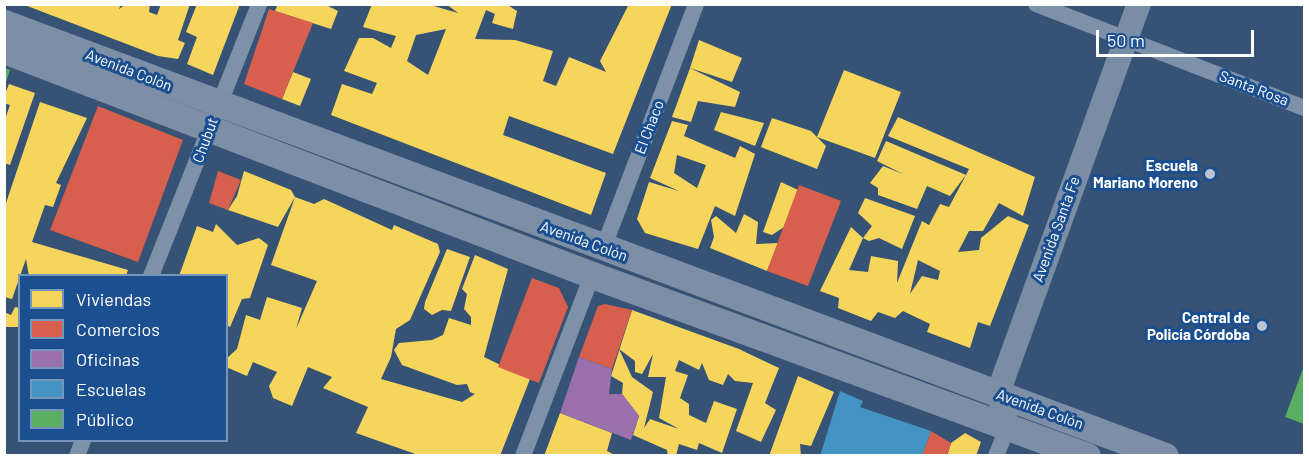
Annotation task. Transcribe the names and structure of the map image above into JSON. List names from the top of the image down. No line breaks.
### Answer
{"streets":{"main road":["Avenida Colón","Avenida Santa Fe"],"street":["Santa Rosa","El Chaco","Chubut"]},"crossings":[["Avenida Colón","El Chaco"],["Avenida Colón","Chubut"],["Avenida Colón","Avenida Santa Fe"],["Santa Rosa","Avenida Santa Fe"]],"places":["Escuela Mariano Moreno","Central de Policía Córdoba"],"legend":["Viviendas","Comercios","Oficinas","Escuelas","Público"],"scale_bar":"50 m"}
